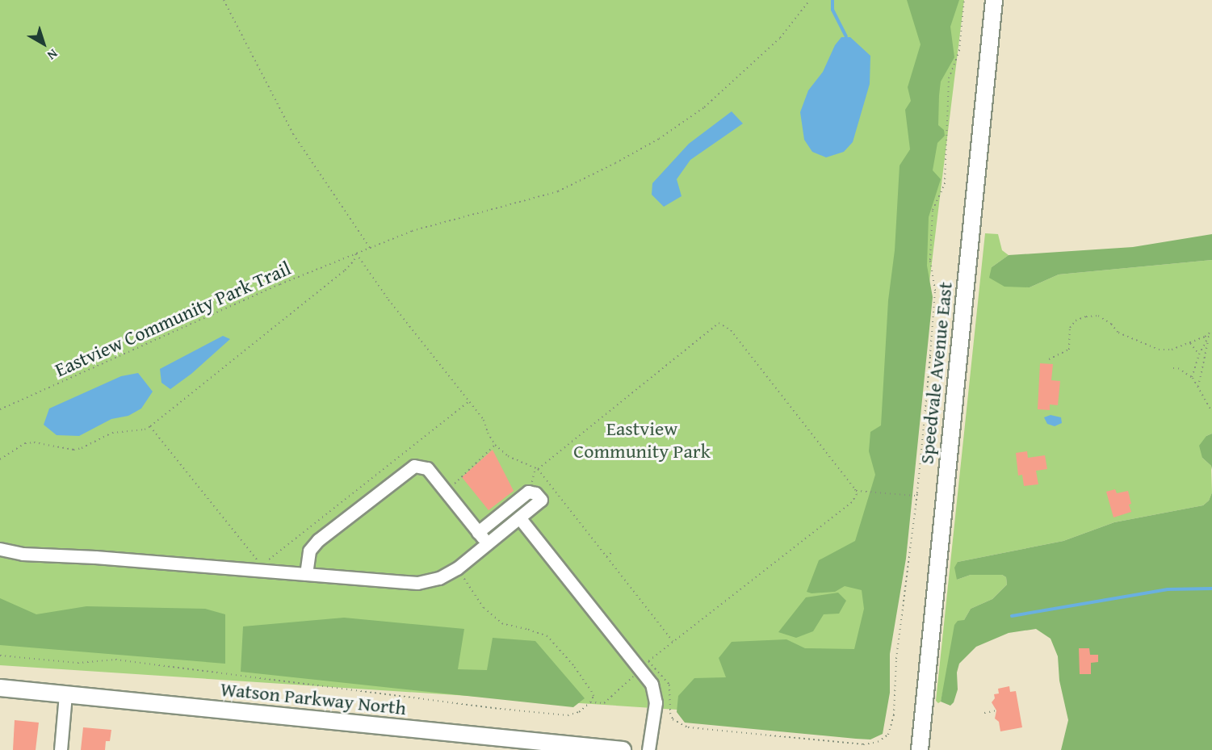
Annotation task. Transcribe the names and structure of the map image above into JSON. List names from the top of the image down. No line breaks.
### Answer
{"streets":{"main road":["Speedvale Avenue East","Watson Parkway North"],"path":["Eastview Community Park Trail"]},"parks":["Eastview Community Park"],"north":"bottom right"}
